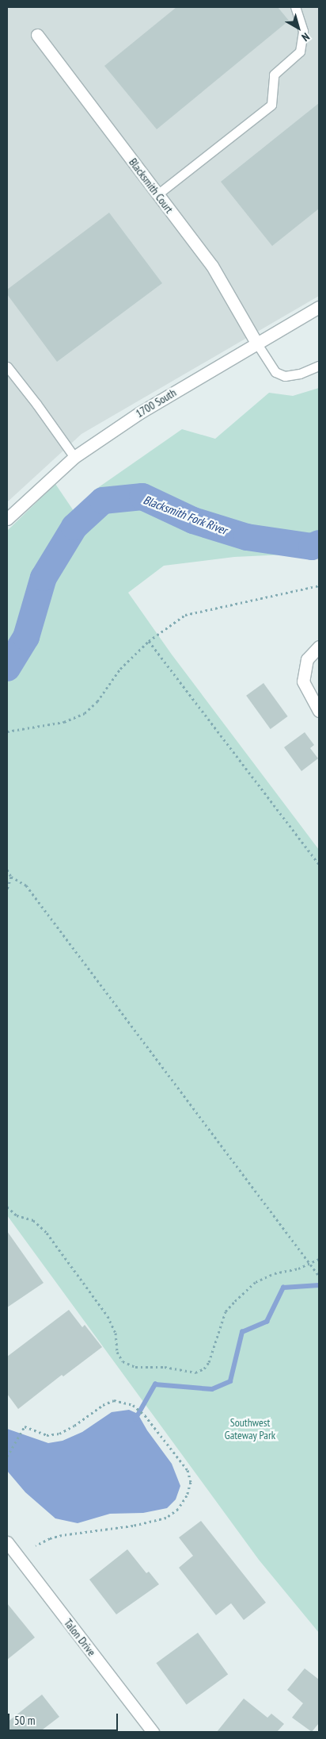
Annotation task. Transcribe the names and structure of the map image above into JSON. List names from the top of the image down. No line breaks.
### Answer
{"streets":{"street":["Blacksmith Court","1700 South","Talon Drive"]},"crossings":[["Blacksmith Court","1700 South"]],"water":["Blacksmith Fork River"],"parks":["Southwest Gateway Park"],"scale_bar":"50 m","north":"bottom right"}
